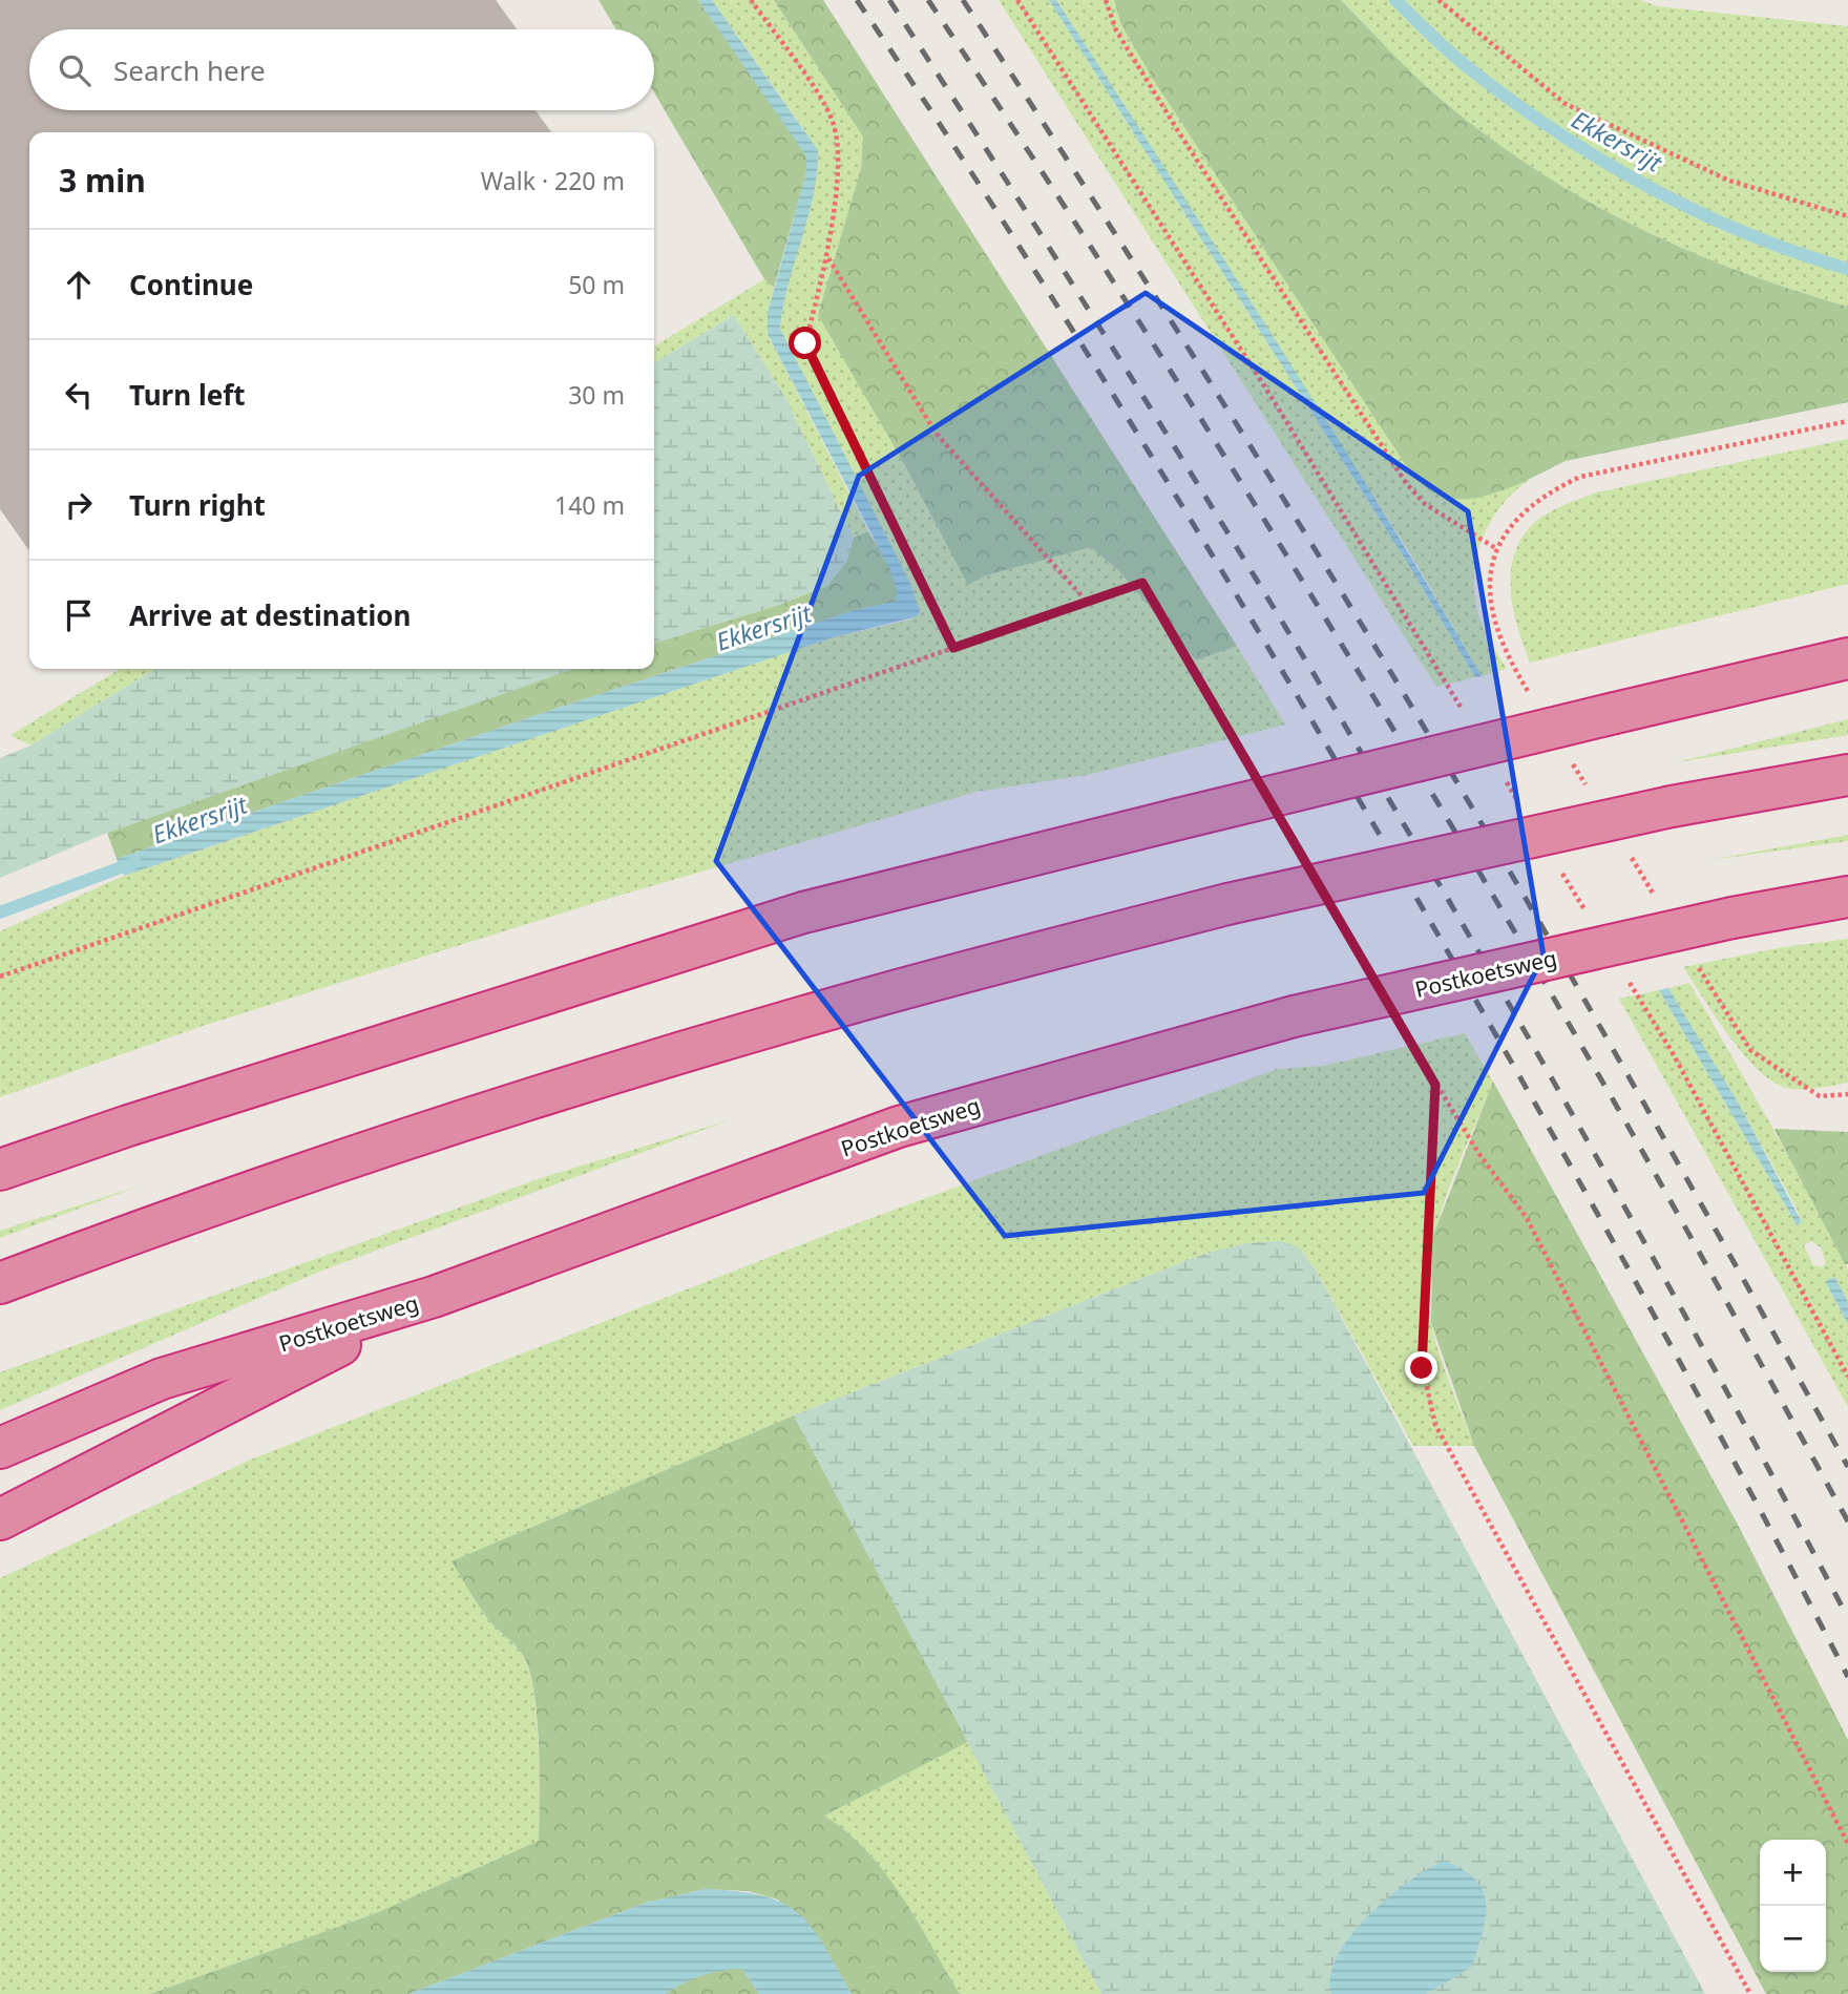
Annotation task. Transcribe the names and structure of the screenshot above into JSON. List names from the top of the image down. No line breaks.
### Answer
{"streets":{"highway":["Postkoetsweg"]},"water":["Ekkersrijt"],"page":{"search":"Search here","heading":["3 min","Walk · 220 m"],"list":[["Continue","50 m"],["Turn left","30 m"],["Turn right","140 m"],"Arrive at destination"],"map_buttons":["+","−"]}}
